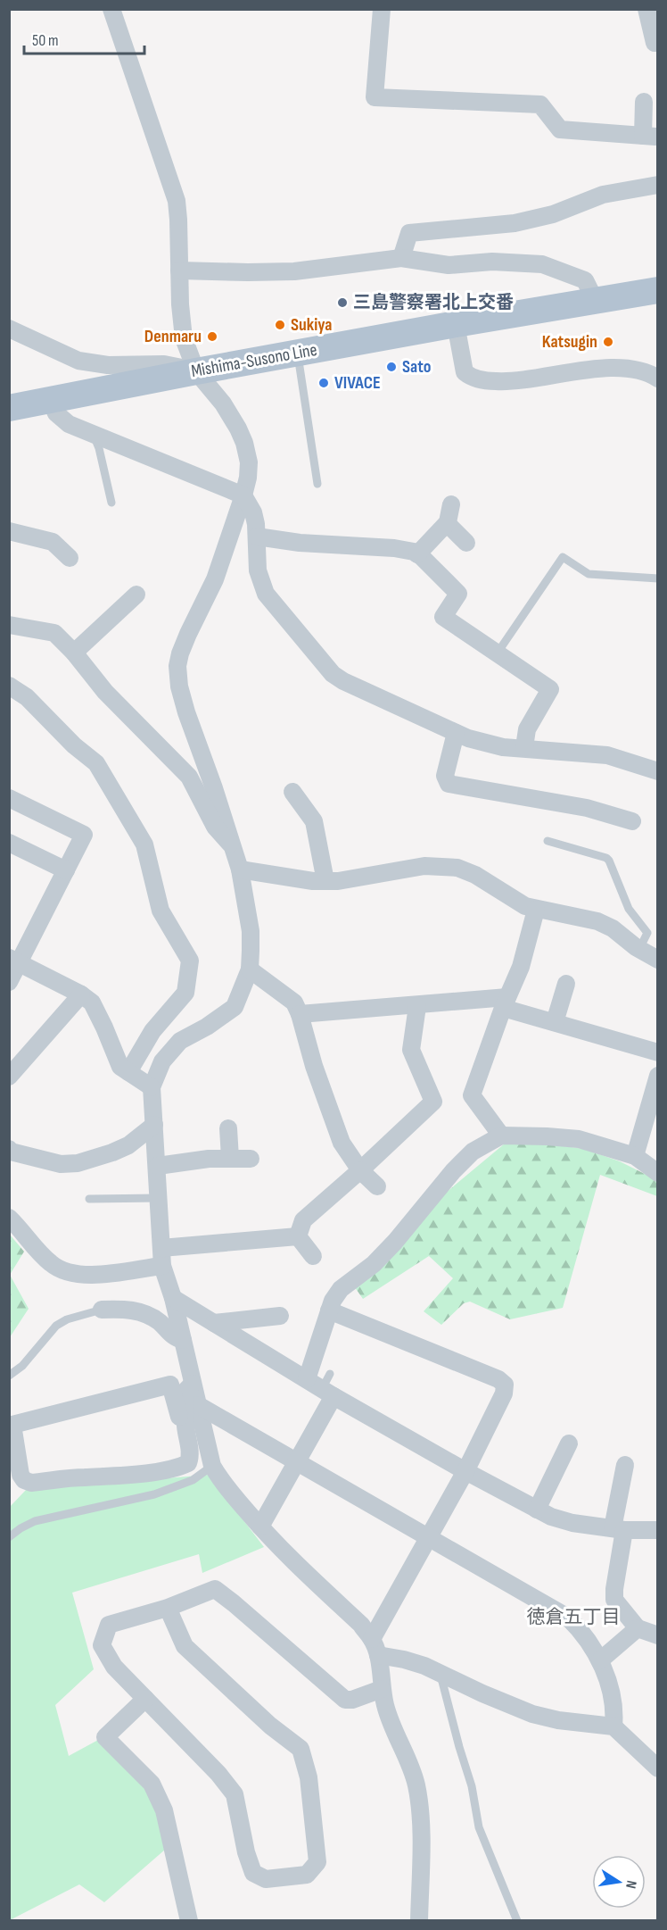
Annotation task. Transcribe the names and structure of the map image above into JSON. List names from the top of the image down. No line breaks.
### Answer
{"streets":{"main road":["Mishima-Susono Line"]},"districts":["徳倉五丁目"],"places":["三島警察署北上交番","Sukiya","Denmaru","Katsugin","Sato","VIVACE"],"scale_bar":"50 m","north":"right"}
